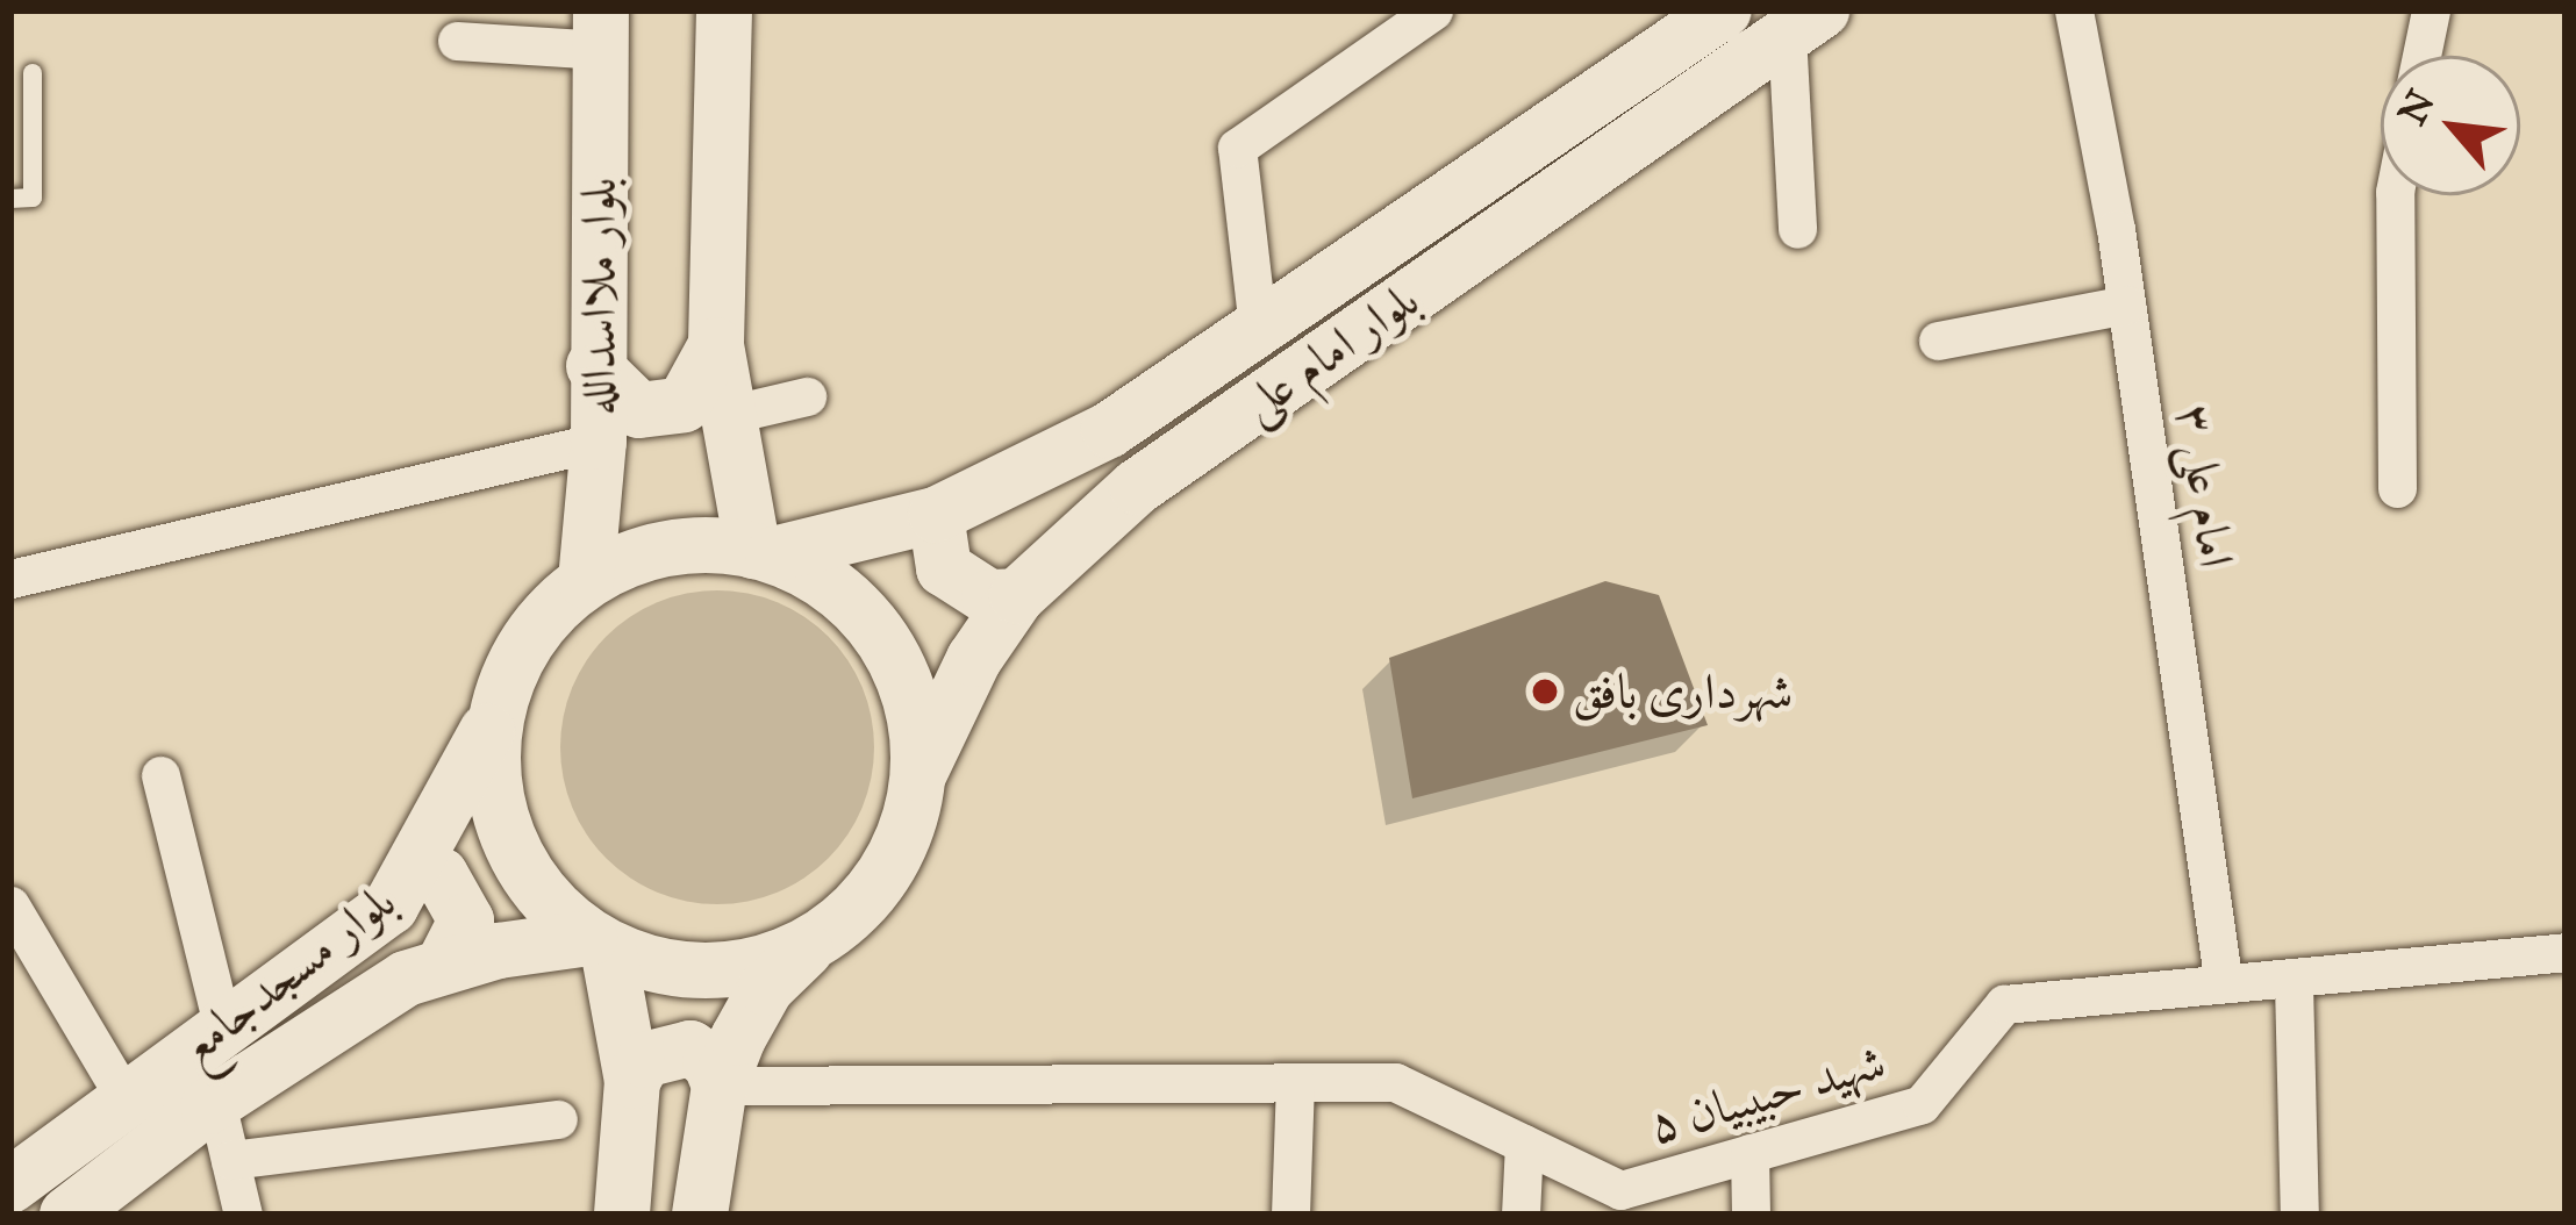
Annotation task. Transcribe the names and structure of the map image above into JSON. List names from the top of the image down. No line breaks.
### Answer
{"streets":{"main road":["بلوار ملااسدالله","بلوار امام علی","بلوار مسجدجامع"],"street":["امام علی ۳","شهید حبیبیان ۵"]},"crossings":[["بلوار ملااسدالله","بلوار امام علی"],["بلوار ملااسدالله","بلوار مسجدجامع"],["بلوار امام علی","بلوار مسجدجامع"],["امام علی ۳","شهید حبیبیان ۵"]],"places":["شهرداری بافق"],"north":"top left"}
